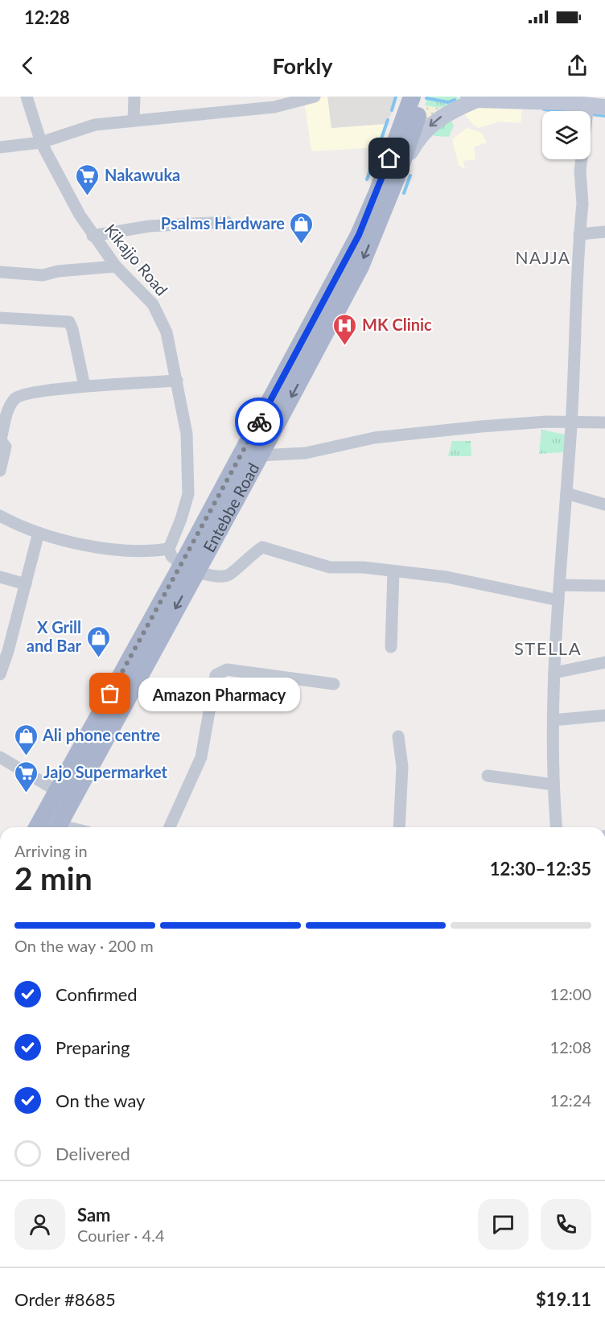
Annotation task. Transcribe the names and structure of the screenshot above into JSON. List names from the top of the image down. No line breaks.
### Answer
{"streets":{"main road":["Entebbe Road"],"street":["Kikajjo Road"]},"districts":["NAJJA","STELLA"],"places":{"supermarket":["Nakawuka","Jajo Supermarket"],"shop":["Psalms Hardware","X Grill and Bar","Ali phone centre"],"hospital":["MK Clinic"],"other":["Amazon Pharmacy"]},"page":{"status":"12:28","header":"Forkly","bubble":"Amazon Pharmacy","heading":["2 min","Arriving in","12:30–12:35"],"panel":["Sam","Courier · 4.4","Order #8685","$19.11"],"bar":"On the way · 200 m","list":[["Confirmed","12:00"],["Preparing","12:08"],["On the way","12:24"],"Delivered"]}}
